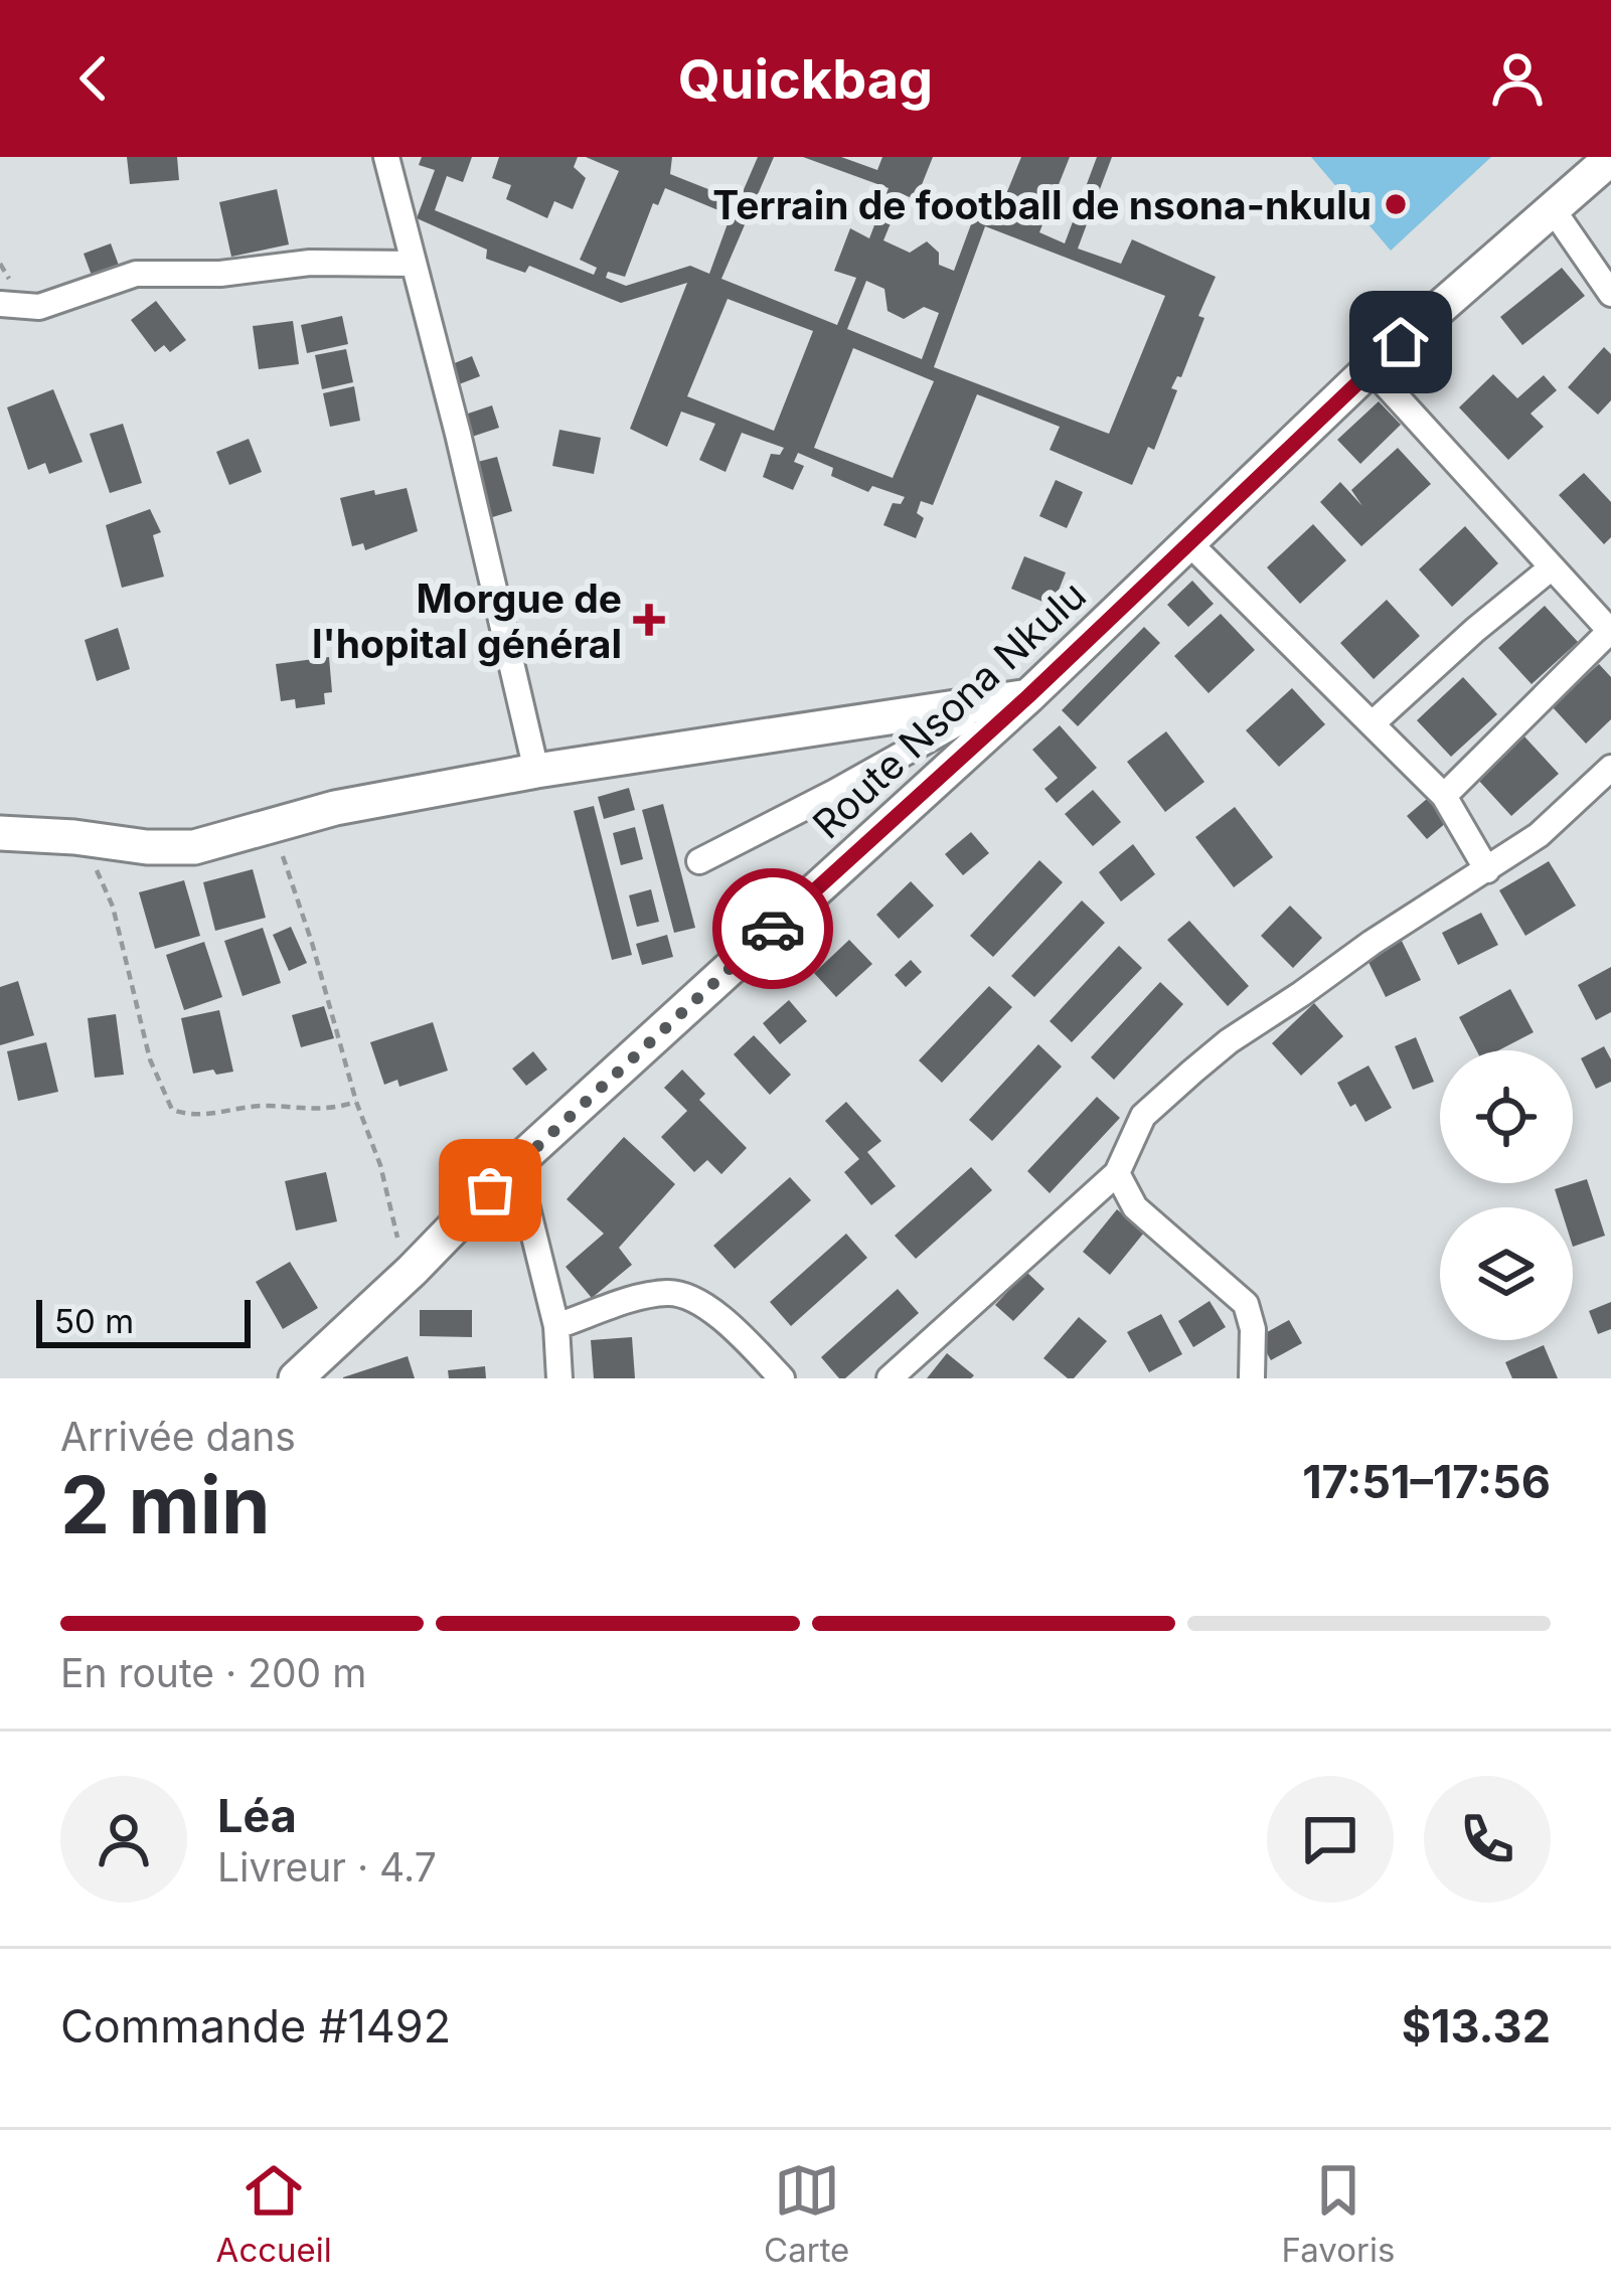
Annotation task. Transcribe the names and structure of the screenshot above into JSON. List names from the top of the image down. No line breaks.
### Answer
{"streets":{"street":["Route Nsona Nkulu"]},"places":{"other":["Terrain de football de nsona-nkulu"],"health":["Morgue de l'hopital général"]},"scale_bar":"50 m","page":{"header":"Quickbag","scale":"50 m","heading":["2 min","Arrivée dans","17:51–17:56"],"panel":["Léa","Livreur · 4.7","Commande #1492","$13.32"],"bar":"En route · 200 m","tabs":["Accueil","Carte","Favoris"]}}
